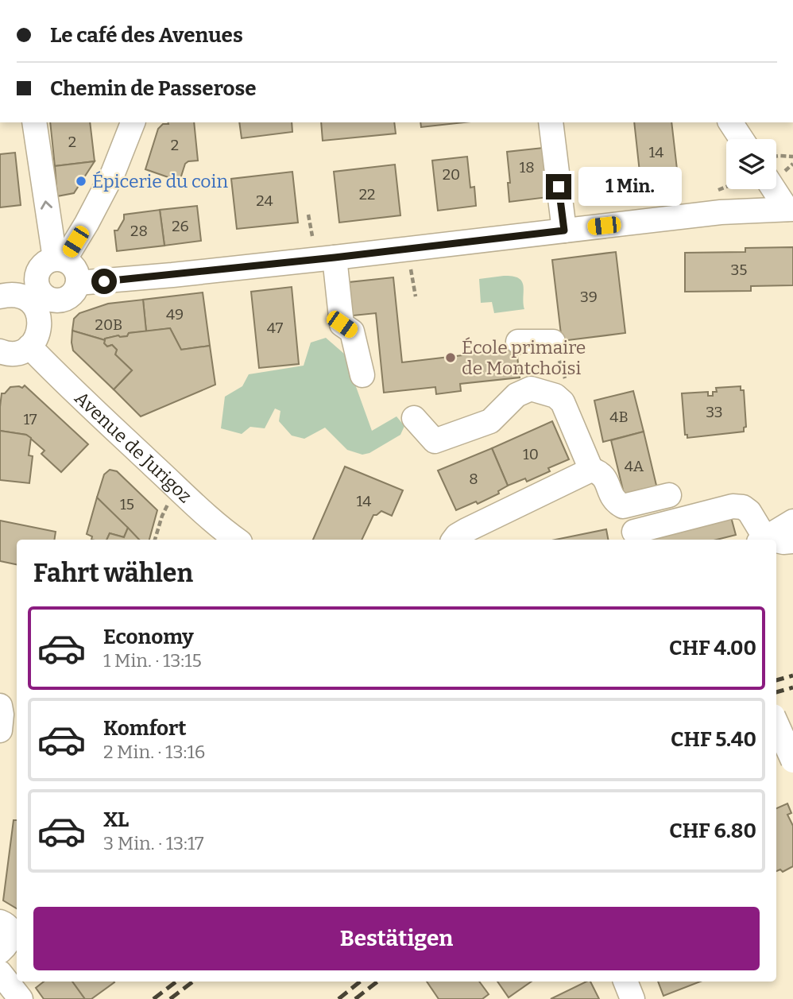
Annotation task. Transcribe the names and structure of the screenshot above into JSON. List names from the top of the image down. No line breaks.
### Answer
{"streets":{"street":["Avenue de Jurigoz"]},"places":["Épicerie du coin","École primaire de Montchoisi"],"house_numbers":["2","2","14","18","20","22","24","26","28","35","39","49","20B","47","33","4B","17","10","4A","8","14","15"],"page":{"banner":["Le café des Avenues","Chemin de Passerose"],"bubble":"1 Min.","heading":"Fahrt wählen","list":[{"name":"Economy","note":"1 Min. · 13:15","value":"CHF 4.00"},{"name":"Komfort","note":"2 Min. · 13:16","value":"CHF 5.40"},{"name":"XL","note":"3 Min. · 13:17","value":"CHF 6.80"}],"buttons":"Bestätigen"}}
